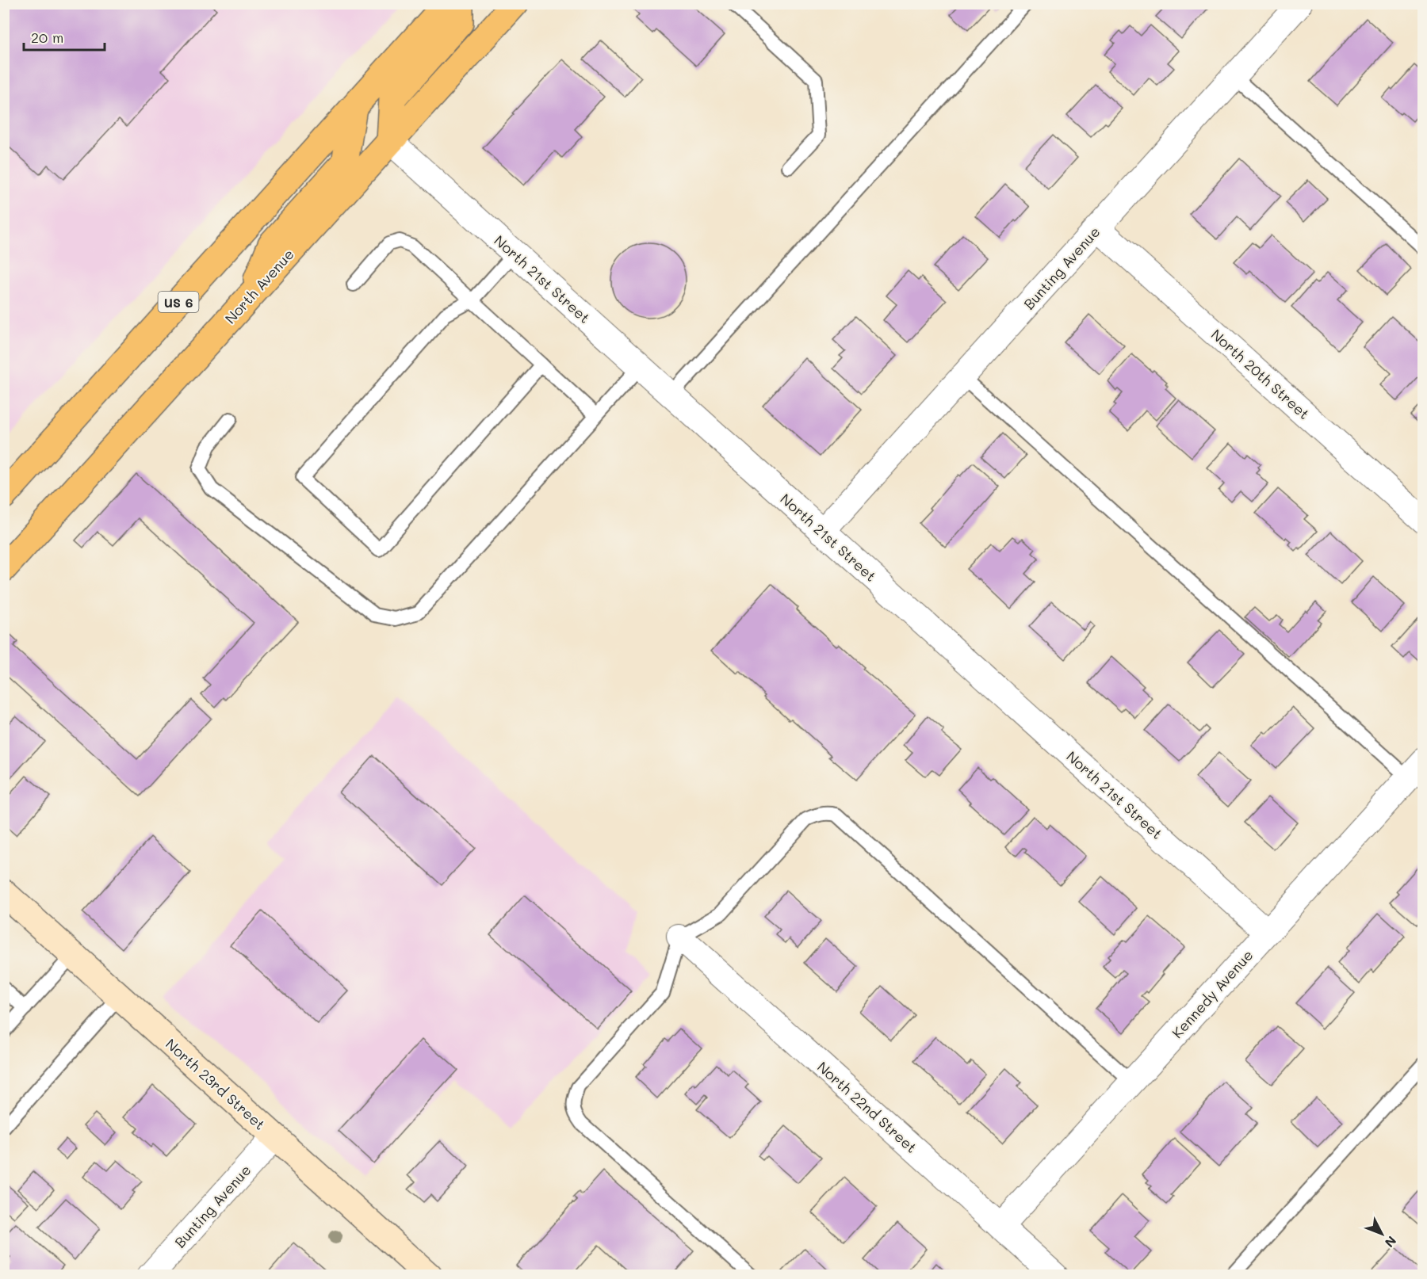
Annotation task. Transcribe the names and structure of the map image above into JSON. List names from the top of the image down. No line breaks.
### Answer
{"streets":{"main road":["North Avenue","US 6"],"street":["Bunting Avenue","North 21st Street","North 20th Street","Kennedy Avenue","North 23rd Street","North 22nd Street"]},"crossings":[["Bunting Avenue","North 21st Street"],["Bunting Avenue","North 20th Street"],["Bunting Avenue","North 23rd Street"],["North 21st Street","North Avenue"],["North 21st Street","Kennedy Avenue"],["Kennedy Avenue","North 22nd Street"]],"scale_bar":"20 m","north":"bottom right"}
